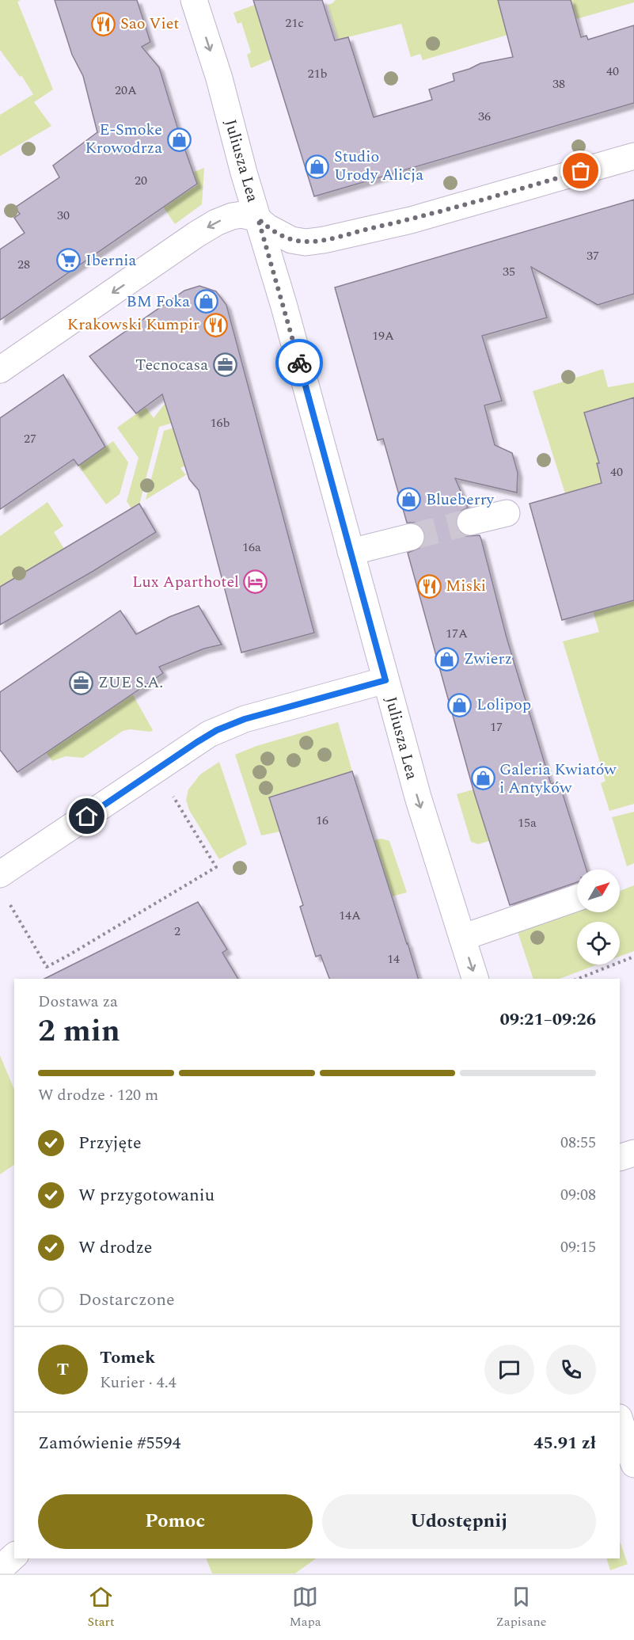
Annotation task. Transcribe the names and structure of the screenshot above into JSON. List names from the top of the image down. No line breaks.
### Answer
{"streets":{"street":["Juliusza Lea"]},"one_way":["Juliusza Lea"],"places":{"restaurant":["Sao Viet","Krakowski Kumpir","Miski"],"shop":["E-Smoke Krowodrza","Studio Urody Alicja","BM Foka","Blueberry","Zwierz","Lolipop","Galeria Kwiatów i Antyków"],"supermarket":["Ibernia"],"office":["Tecnocasa","ZUE S.A."],"hotel":["Lux Aparthotel"]},"house_numbers":["21c","40","21b","38","20A","36","20","30","37","28","35","19A","16b","27","40","16a","17A","17","16","15a","14A","2","14"],"north":"top right","page":{"heading":["2 min","Dostawa za","09:21–09:26"],"panel":["Tomek","Kurier · 4.4","Zamówienie #5594","45.91 zł"],"bar":"W drodze · 120 m","list":[["Przyjęte","08:55"],["W przygotowaniu","09:08"],["W drodze","09:15"],"Dostarczone"],"round":"T","buttons":["Pomoc","Udostępnij"],"tabs":["Start","Mapa","Zapisane"]}}
